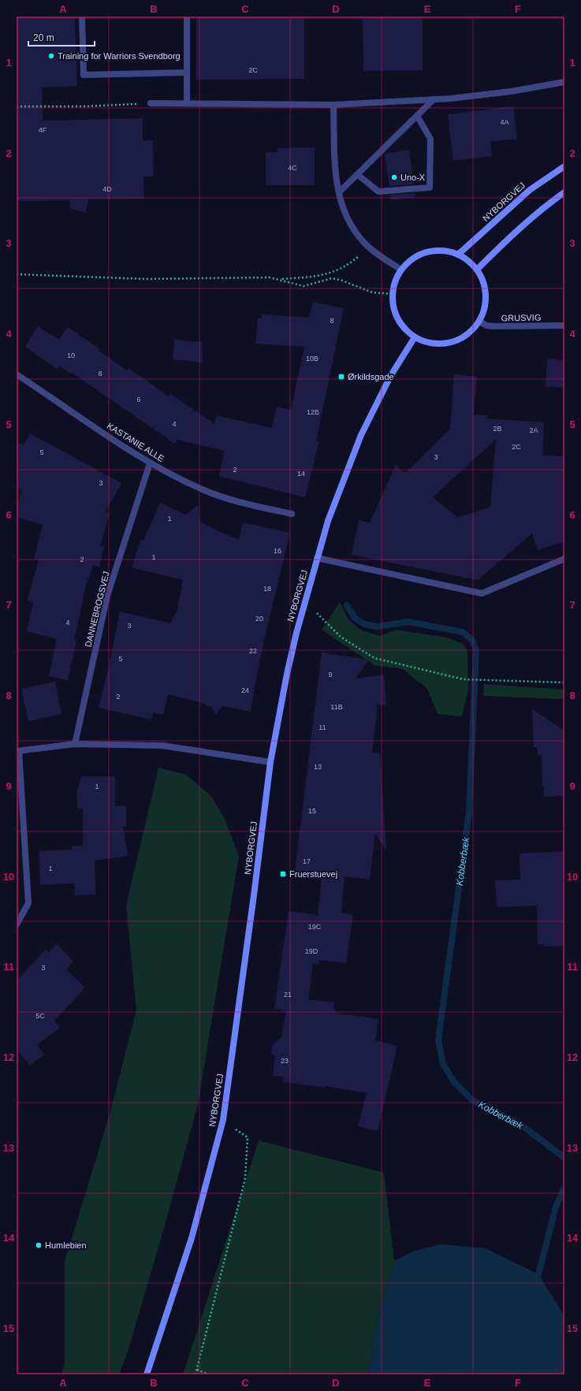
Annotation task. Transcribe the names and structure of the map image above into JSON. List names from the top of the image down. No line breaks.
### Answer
{"streets":{"street":["NYBORGVEJ","GRUSVIG","KASTANIE ALLE","DANNEBROGSVEJ"]},"crossings":[["NYBORGVEJ","GRUSVIG"],["KASTANIE ALLE","DANNEBROGSVEJ"]],"water":["Kobberbæk"],"places":{"other":["Training for Warriors Svendborg","Uno-X","Humlebien"],"transit":["Ørkildsgade","Fruerstuevej"]},"house_numbers":["2C","4A","4F","4C","4D","8","10","10B","8","6","12B","4","2B","2A","2C","5","3","2","14","3","1","16","1","2","18","20","4","3","22","5","9","24","2","11B","11","13","1","15","17","1","19C","19D","3","21","5C","23"],"scale_bar":"20 m","grid":{"columns":["A","B","C","D","E","F"],"rows":["1","2","3","4","5","6","7","8","9","10","11","12","13","14","15"]}}
